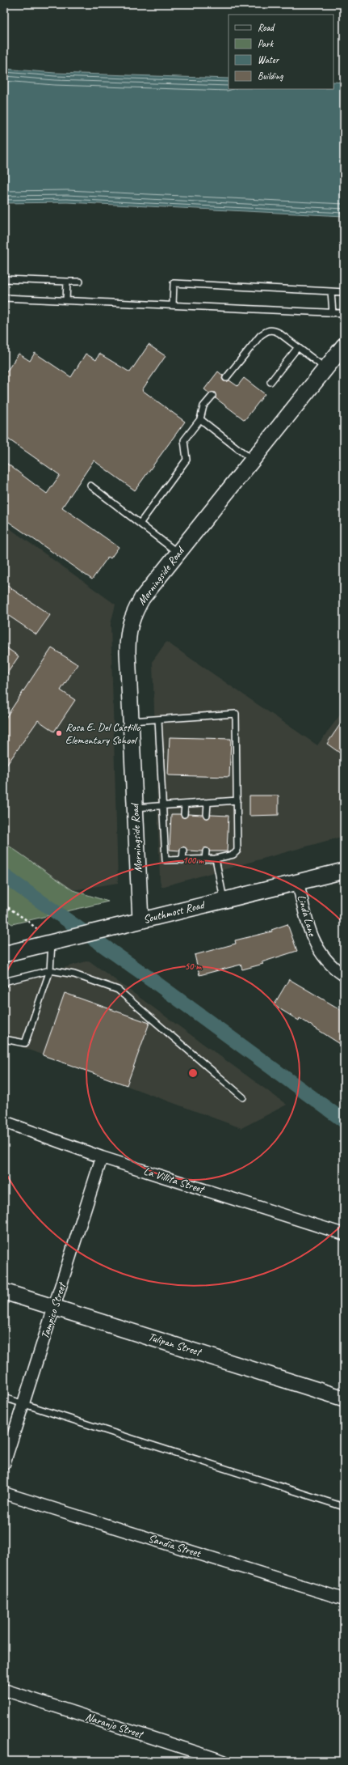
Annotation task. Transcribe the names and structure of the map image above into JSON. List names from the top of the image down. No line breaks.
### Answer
{"streets":{"street":["Morningside Road","Southmost Road","Linda Lane","La Villita Street","Tampico Street","Tulipan Street","Sandia Street","Naranjo Street"]},"crossings":[["Morningside Road","Southmost Road"],["Southmost Road","Linda Lane"],["La Villita Street","Tampico Street"],["Tampico Street","Tulipan Street"]],"places":["Rosa E. Del Castillo Elementary School"],"legend":["Road","Park","Water","Building"],"rings":["100 m","50 m"]}
